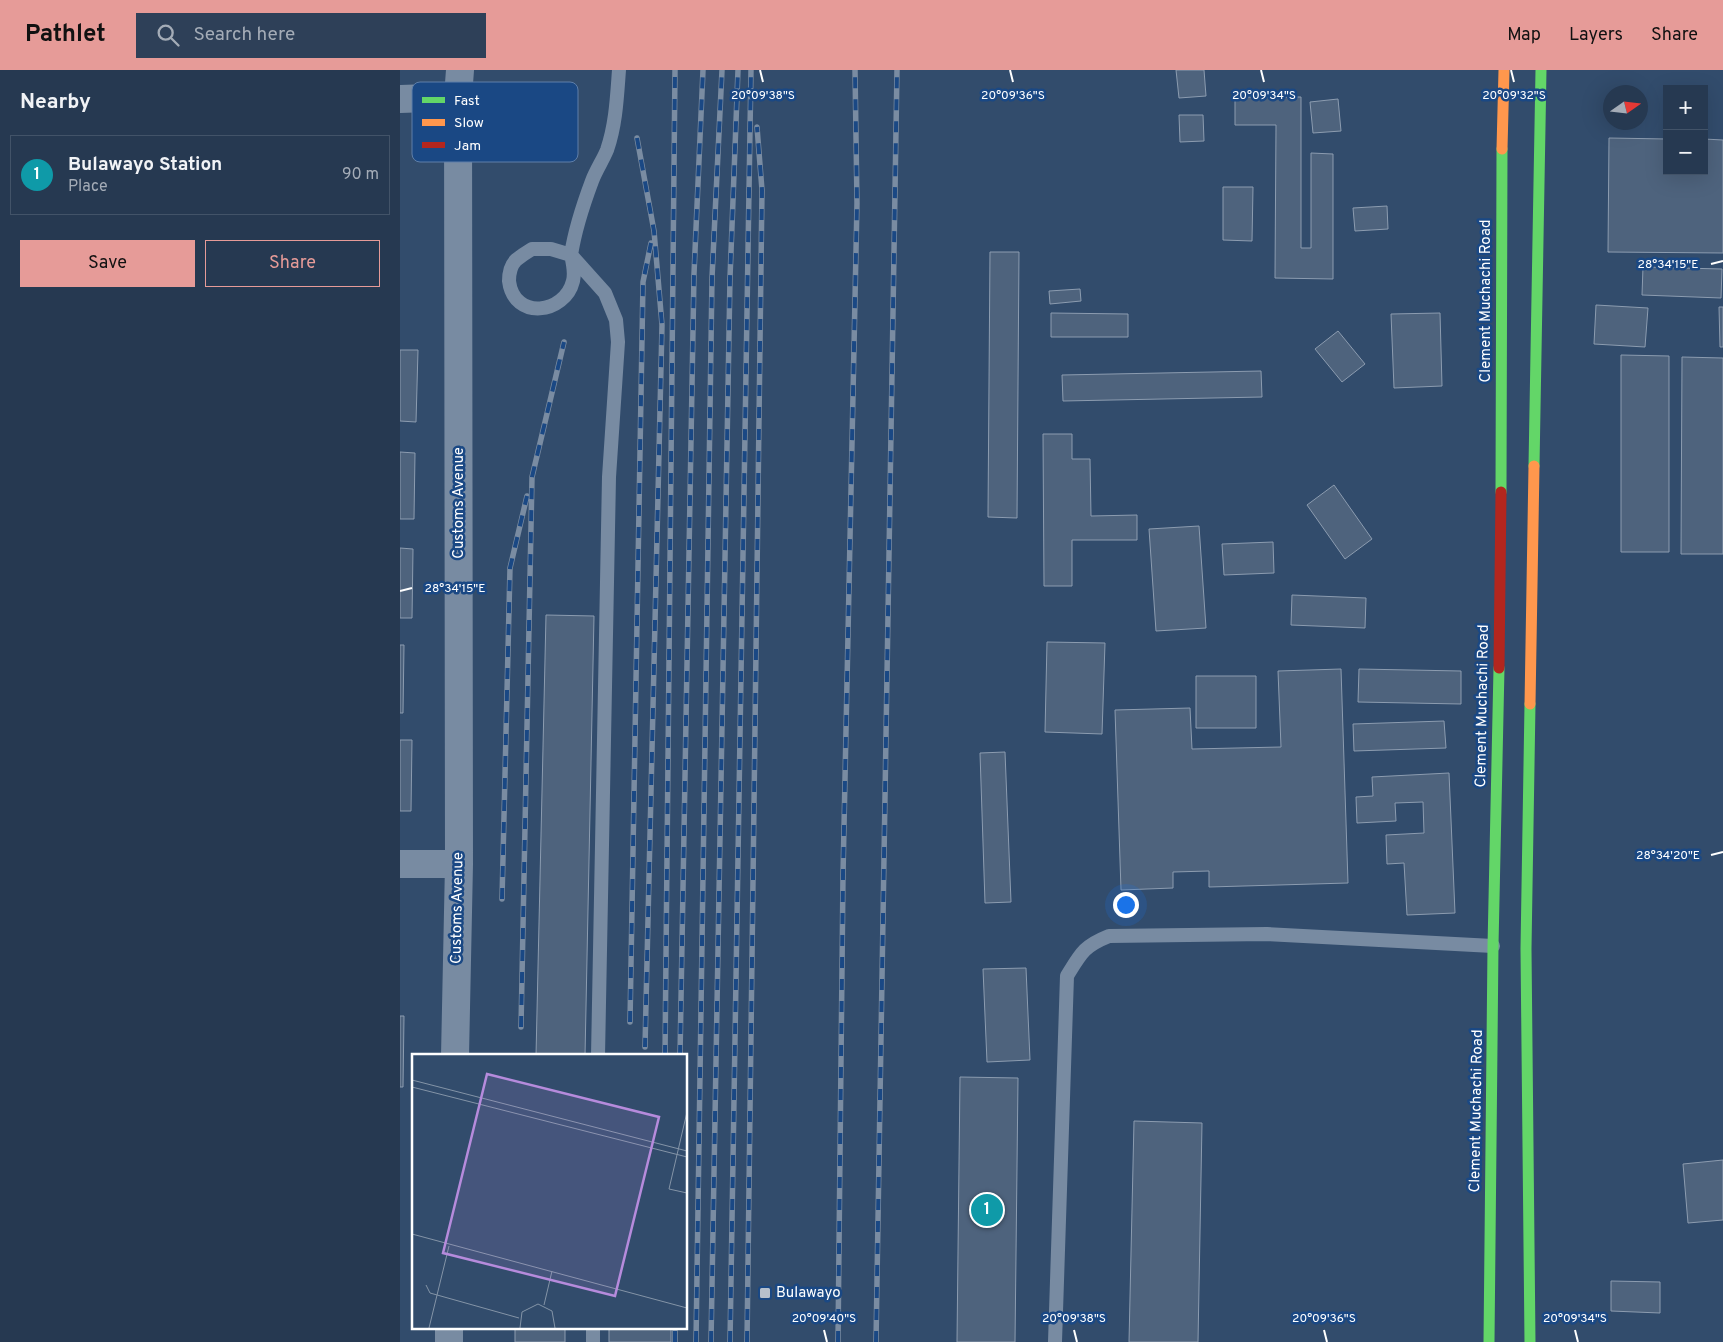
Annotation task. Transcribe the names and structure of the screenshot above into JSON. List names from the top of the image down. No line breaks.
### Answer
{"streets":{"main road":["Clement Muchachi Road"],"street":["Customs Avenue"]},"places":{"transit":["Bulawayo"]},"legend":["Fast","Slow","Jam"],"north":"right","page":{"header":"Pathlet","search":"Search here","nav":["Map","Layers","Share"],"heading":"Nearby","map_buttons":["+","−"],"list":[{"mark":"1","name":"Bulawayo Station","note":"Place","value":"90 m"}],"buttons":["Save","Share"],"pins":"1"},"coordinates":["20°09'38\"S","20°09'36\"S","20°09'34\"S","20°09'32\"S","28°34'15\"E","28°34'20\"E","20°09'40\"S"]}
